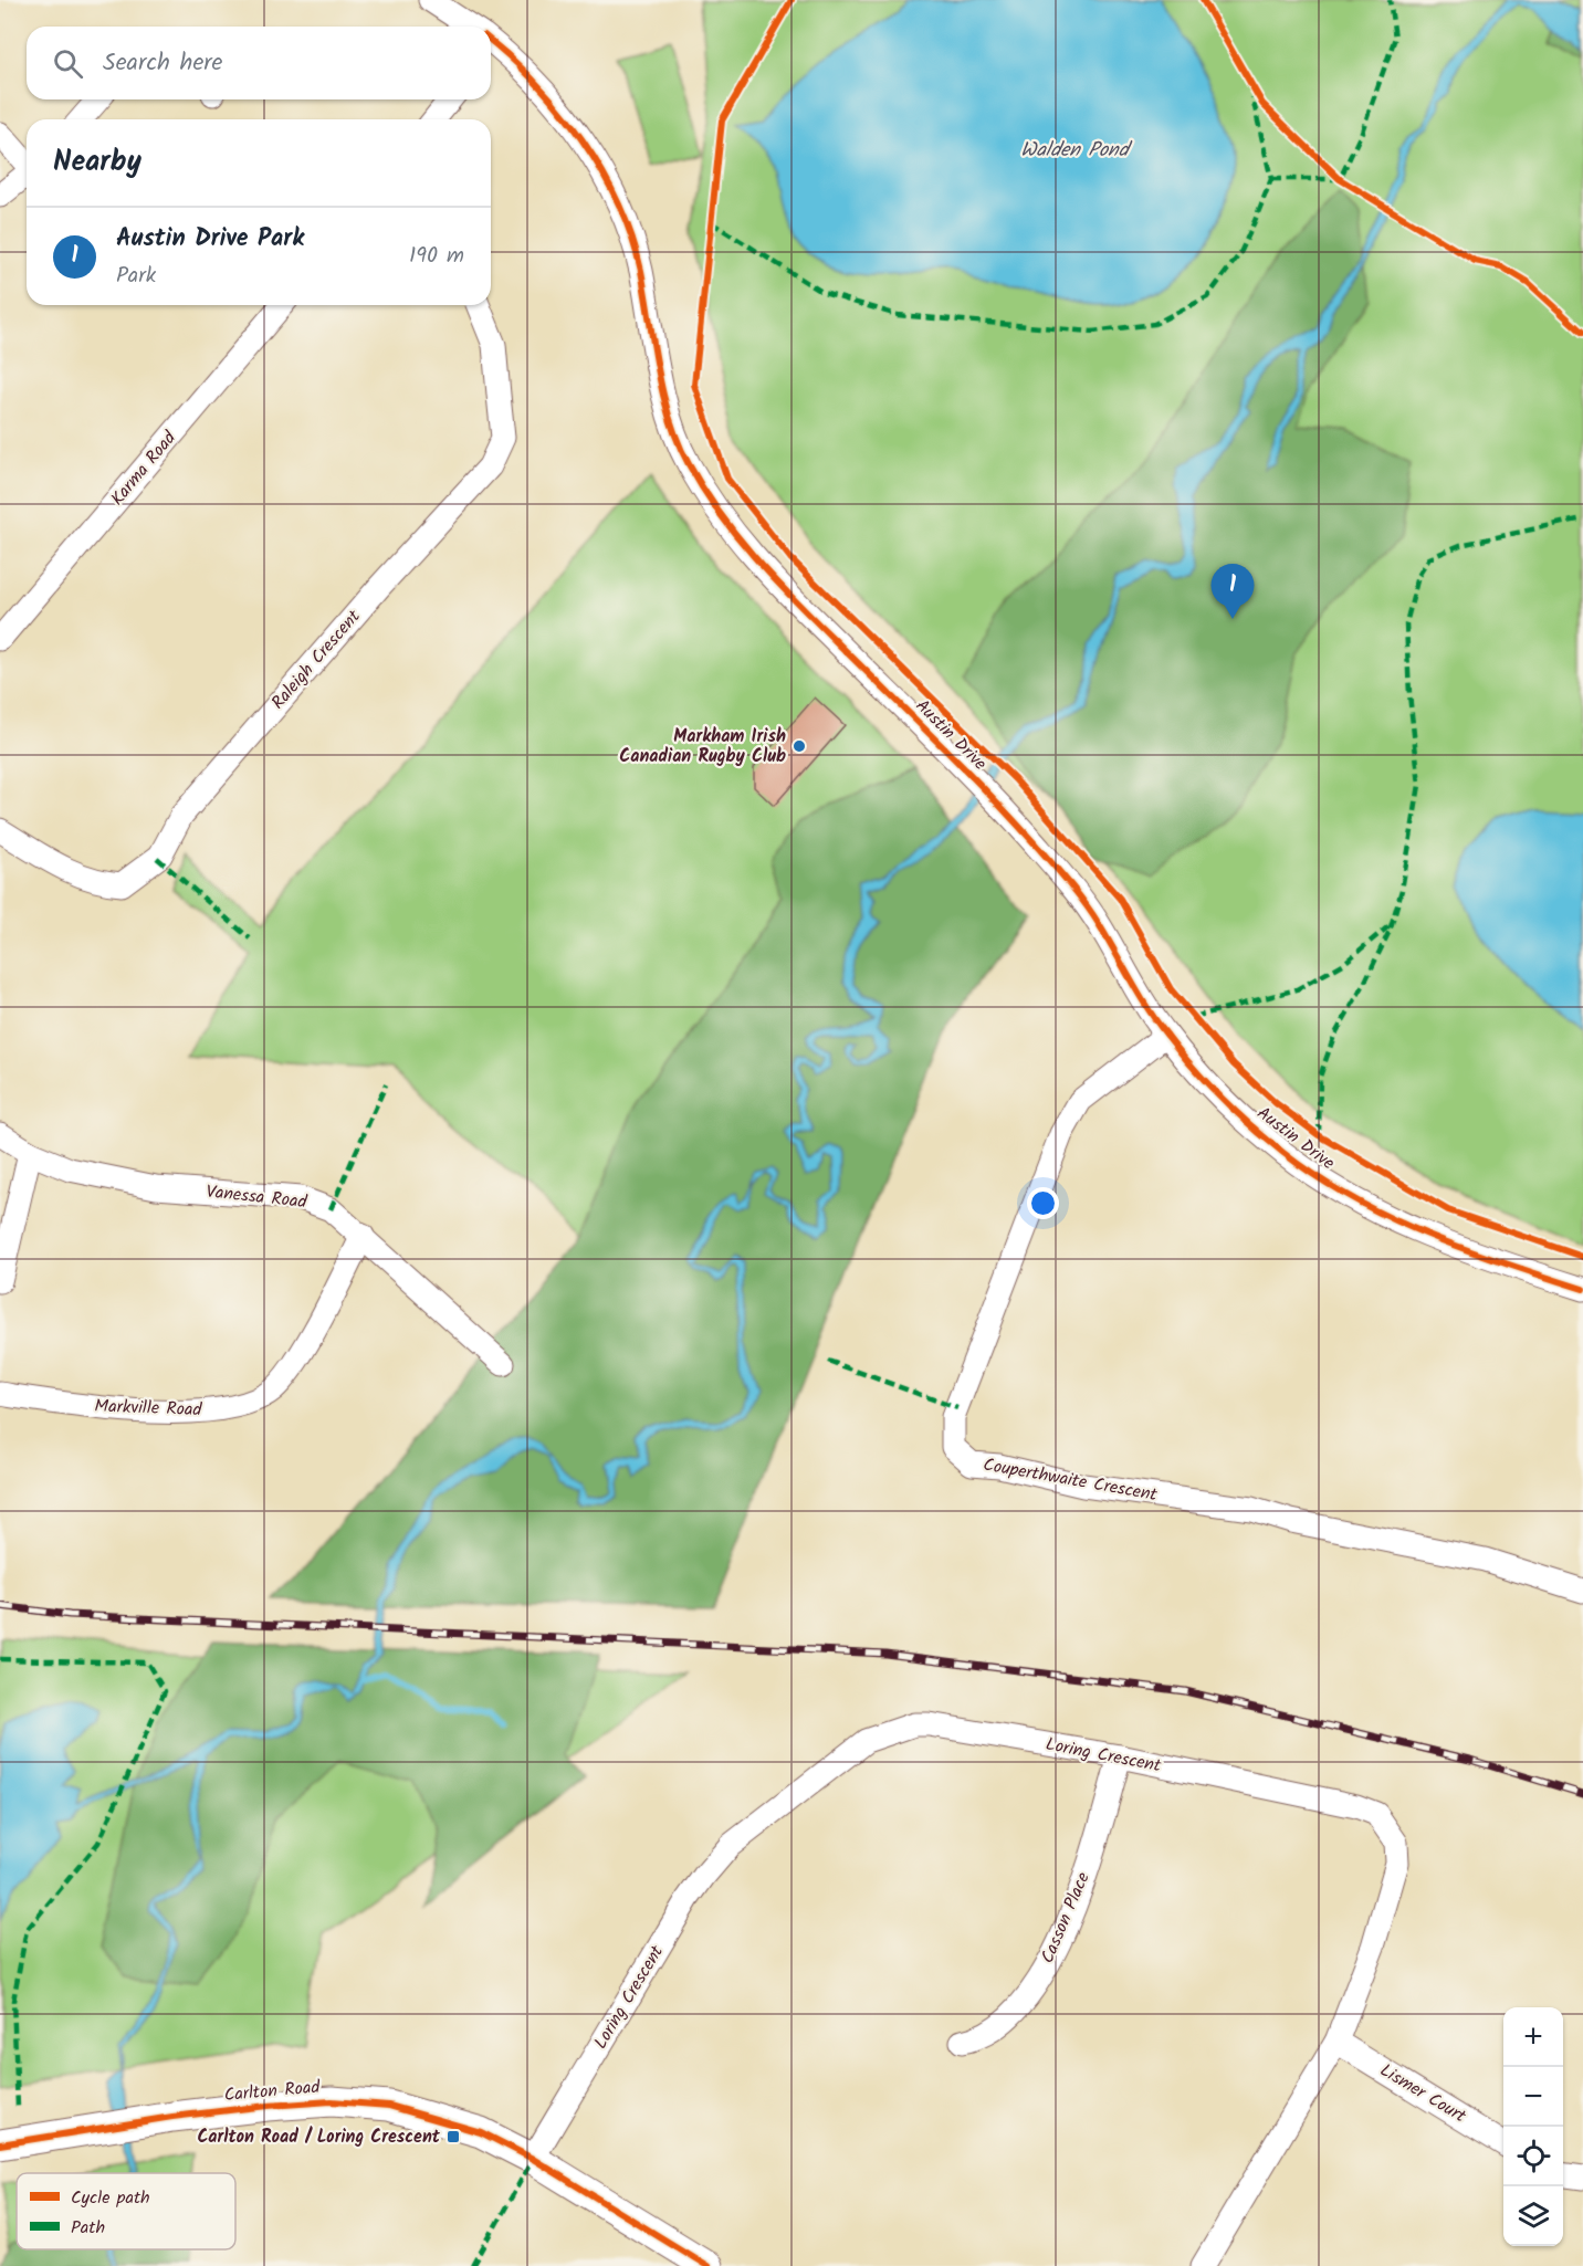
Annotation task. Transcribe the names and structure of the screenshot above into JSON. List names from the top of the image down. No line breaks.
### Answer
{"streets":{"street":["Karma Road","Raleigh Crescent","Austin Drive","Vanessa Road","Markville Road","Couperthwaite Crescent","Loring Crescent","Casson Place","Carlton Road","Lismer Court"]},"crossings":[["Austin Drive","Couperthwaite Crescent"],["Vanessa Road","Markville Road"],["Loring Crescent","Casson Place"],["Loring Crescent","Carlton Road"],["Loring Crescent","Lismer Court"]],"water":["Walden Pond"],"places":{"other":["Markham Irish Canadian Rugby Club"],"transit":["Carlton Road / Loring Crescent"]},"legend":["Cycle path","Path"],"page":{"search":"Search here","heading":"Nearby","list":[{"mark":"1","name":"Austin Drive Park","note":"Park","value":"190 m"}],"pins":"1","map_buttons":["+","−"]}}
